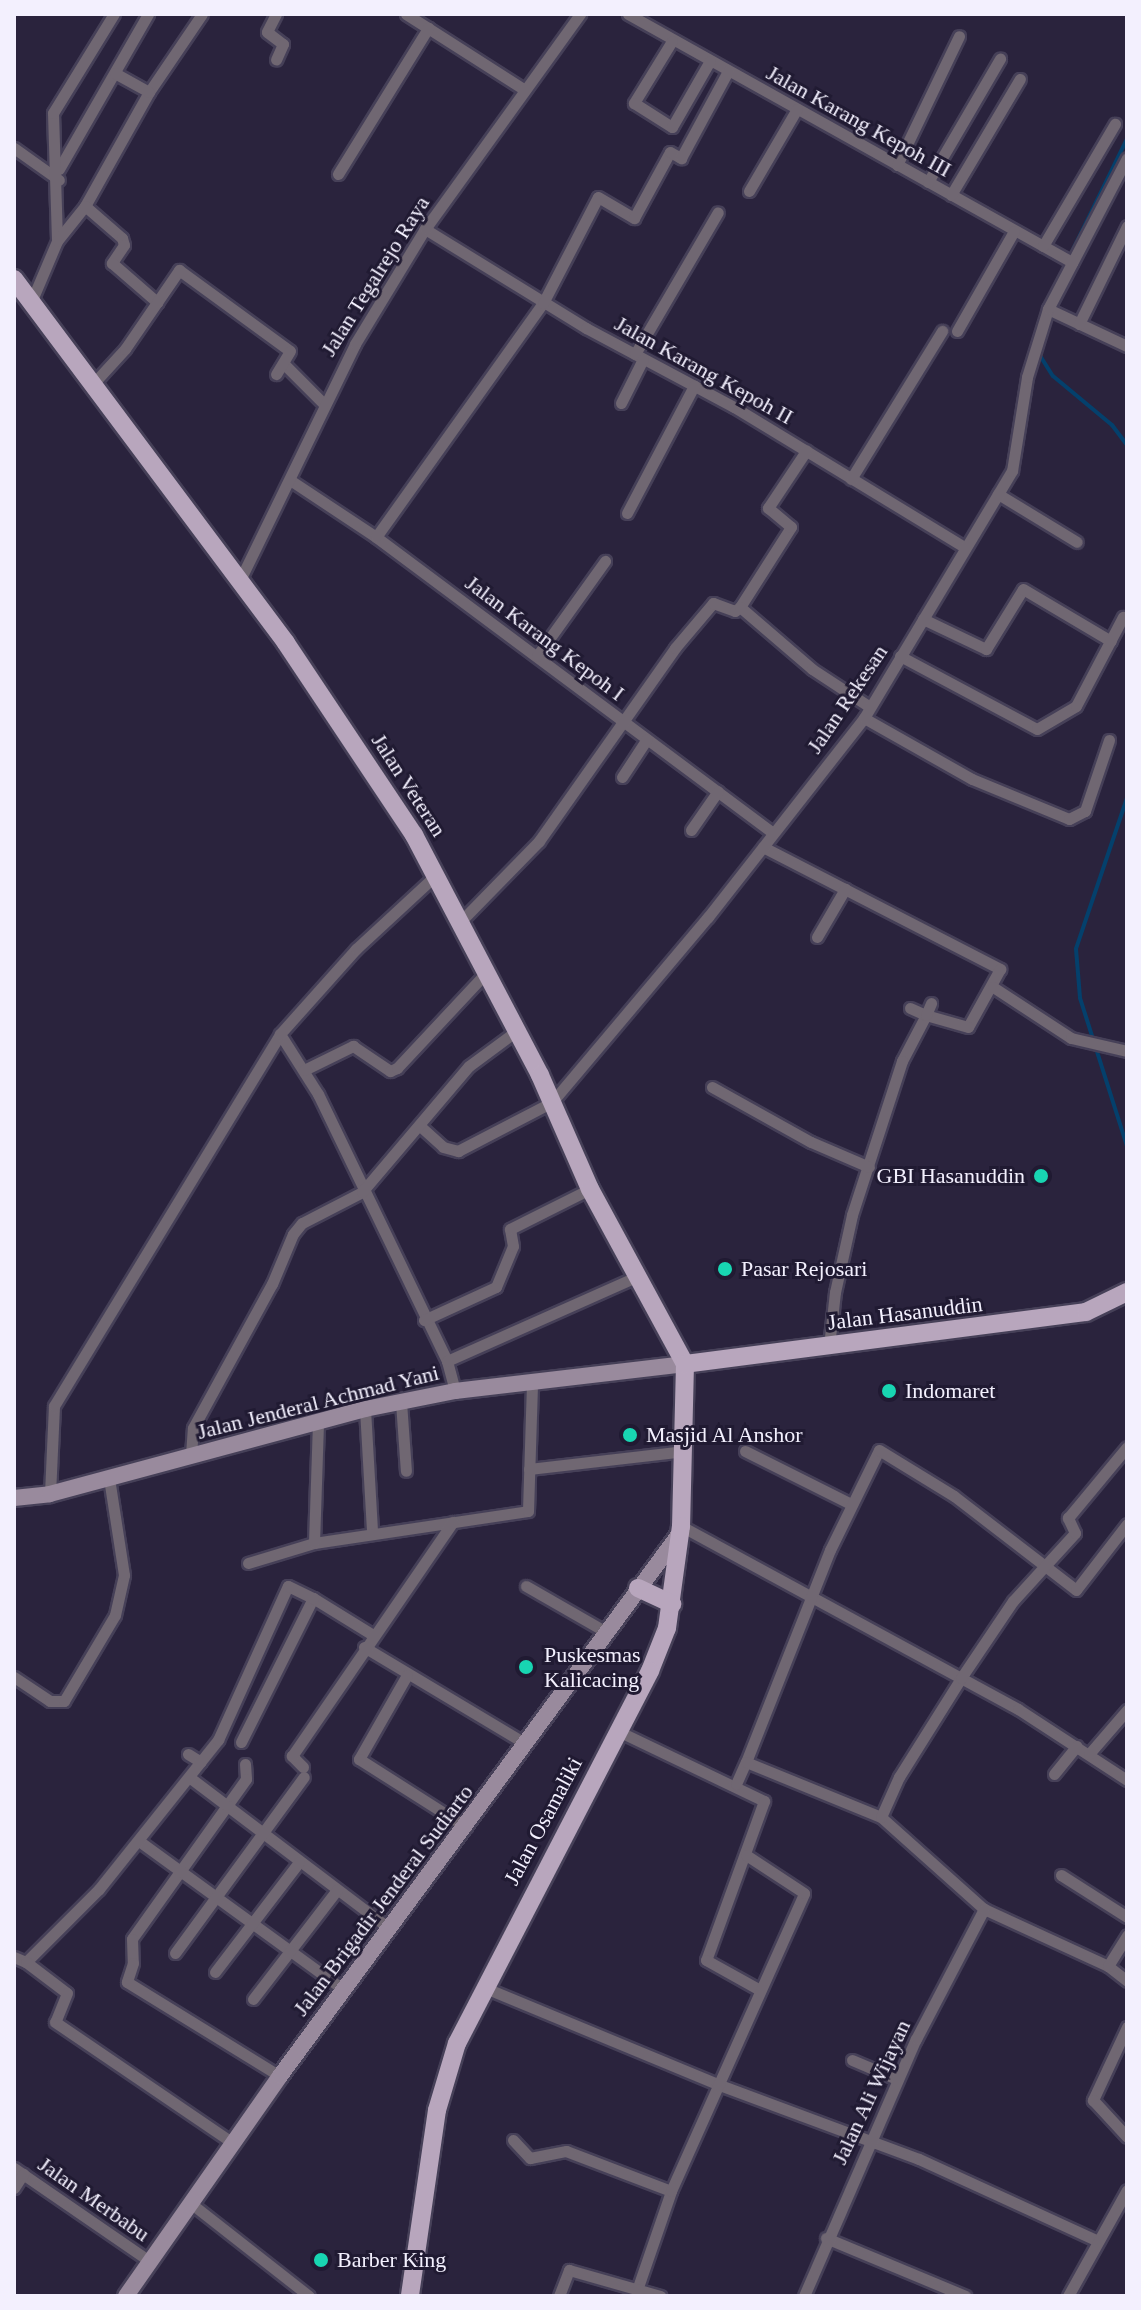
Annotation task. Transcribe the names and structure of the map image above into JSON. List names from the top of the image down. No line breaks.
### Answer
{"streets":{"main road":["Jalan Veteran","Jalan Hasanuddin","Jalan Osamaliki"],"street":["Jalan Karang Kepoh III","Jalan Tegalrejo Raya","Jalan Karang Kepoh II","Jalan Karang Kepoh I","Jalan Rekesan","Jalan Jenderal Achmad Yani","Jalan Brigadir Jenderal Sudiarto","Jalan Ali Wijayan","Jalan Merbabu"]},"crossings":[["Jalan Karang Kepoh III","Jalan Rekesan"],["Jalan Tegalrejo Raya","Jalan Karang Kepoh II"],["Jalan Tegalrejo Raya","Jalan Karang Kepoh I"],["Jalan Tegalrejo Raya","Jalan Veteran"],["Jalan Karang Kepoh II","Jalan Rekesan"],["Jalan Karang Kepoh I","Jalan Rekesan"],["Jalan Rekesan","Jalan Veteran"],["Jalan Veteran","Jalan Hasanuddin"],["Jalan Veteran","Jalan Jenderal Achmad Yani"],["Jalan Veteran","Jalan Osamaliki"],["Jalan Hasanuddin","Jalan Jenderal Achmad Yani"],["Jalan Hasanuddin","Jalan Osamaliki"],["Jalan Jenderal Achmad Yani","Jalan Osamaliki"],["Jalan Osamaliki","Jalan Brigadir Jenderal Sudiarto"],["Jalan Brigadir Jenderal Sudiarto","Jalan Merbabu"]],"places":["GBI Hasanuddin","Pasar Rejosari","Indomaret","Masjid Al Anshor","Puskesmas Kalicacing","Barber King"]}
